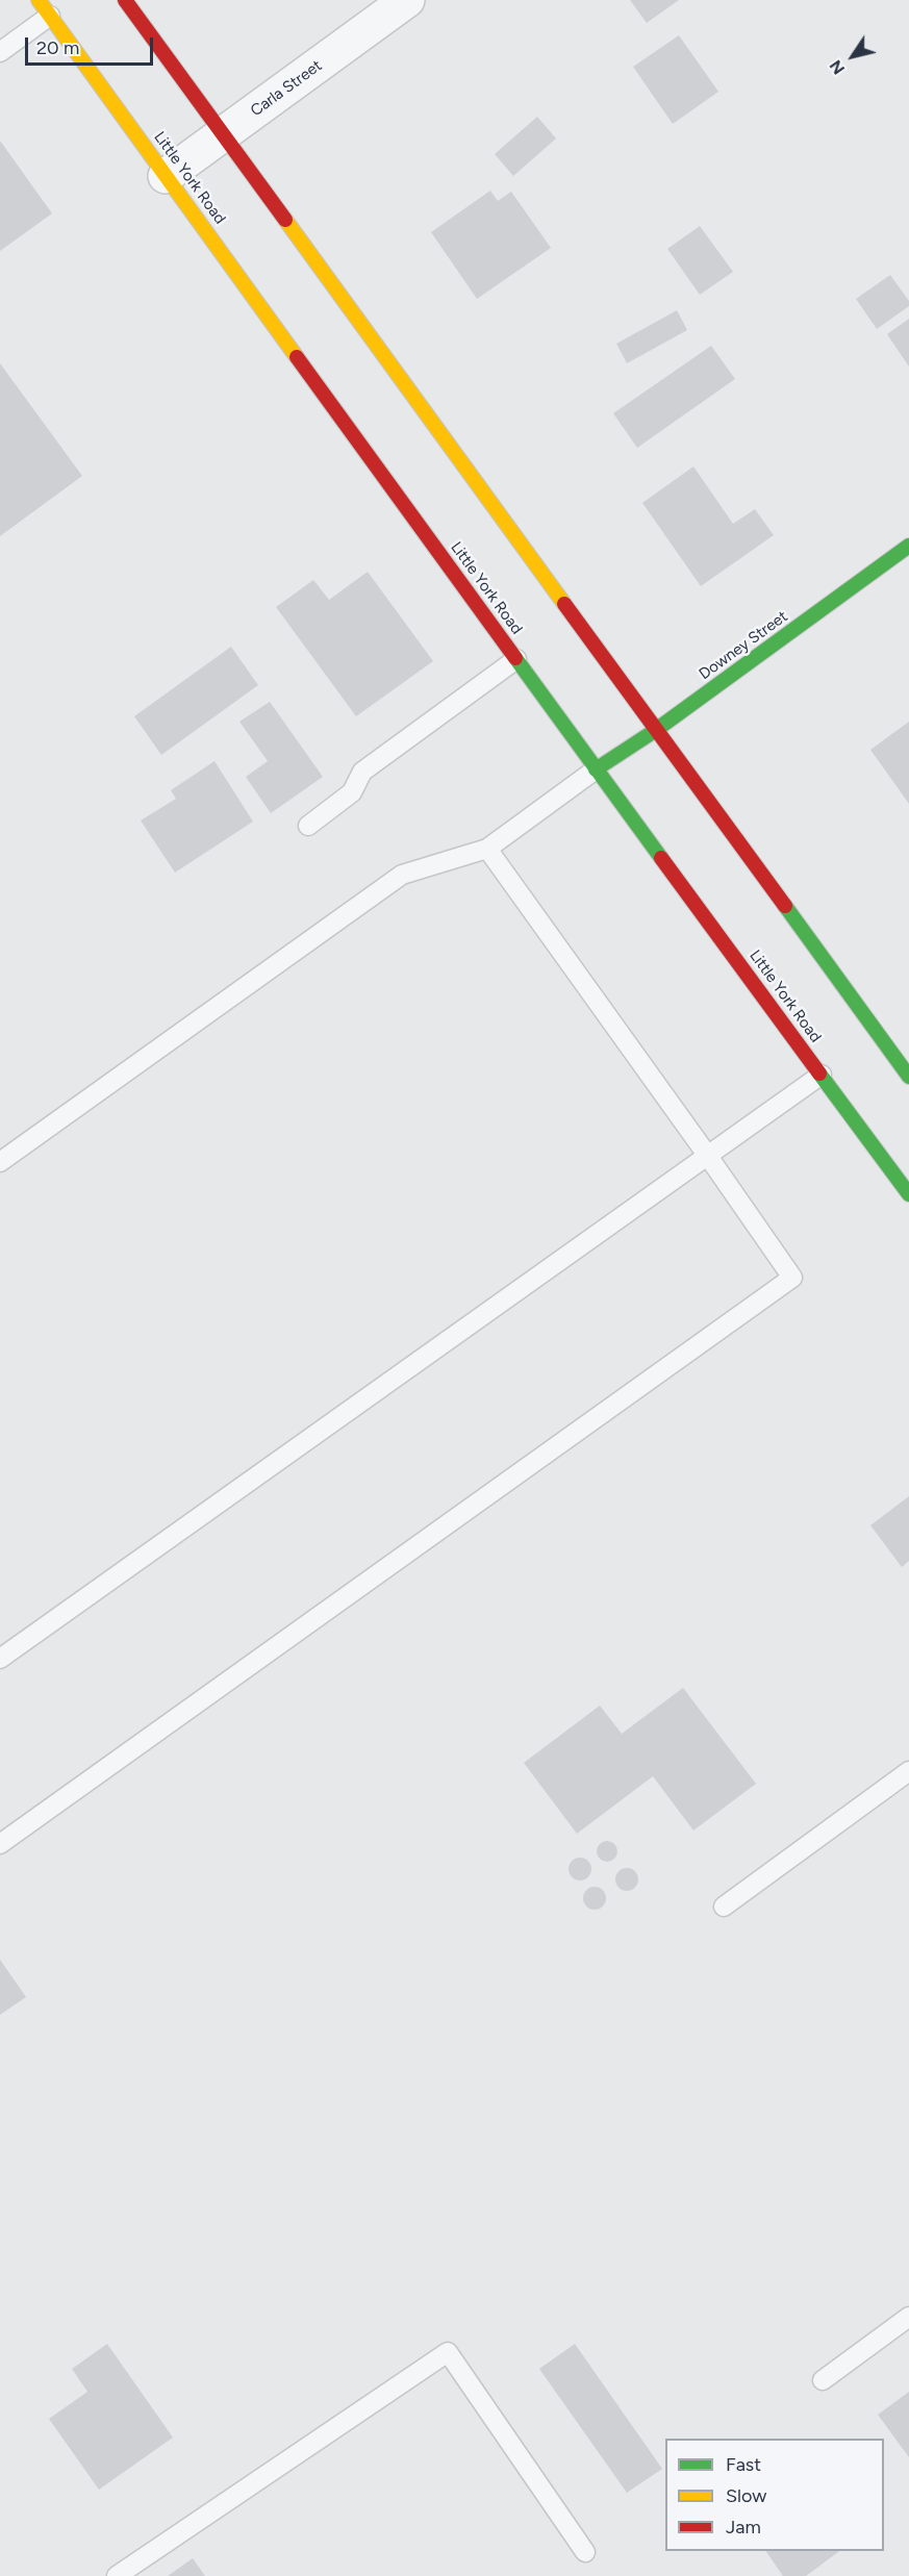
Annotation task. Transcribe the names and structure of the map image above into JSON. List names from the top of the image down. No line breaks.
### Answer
{"streets":{"main road":["Little York Road","Downey Street"],"street":["Carla Street"]},"crossings":[["Carla Street","Little York Road"],["Little York Road","Downey Street"]],"legend":["Fast","Slow","Jam"],"scale_bar":"20 m","north":"bottom left"}
